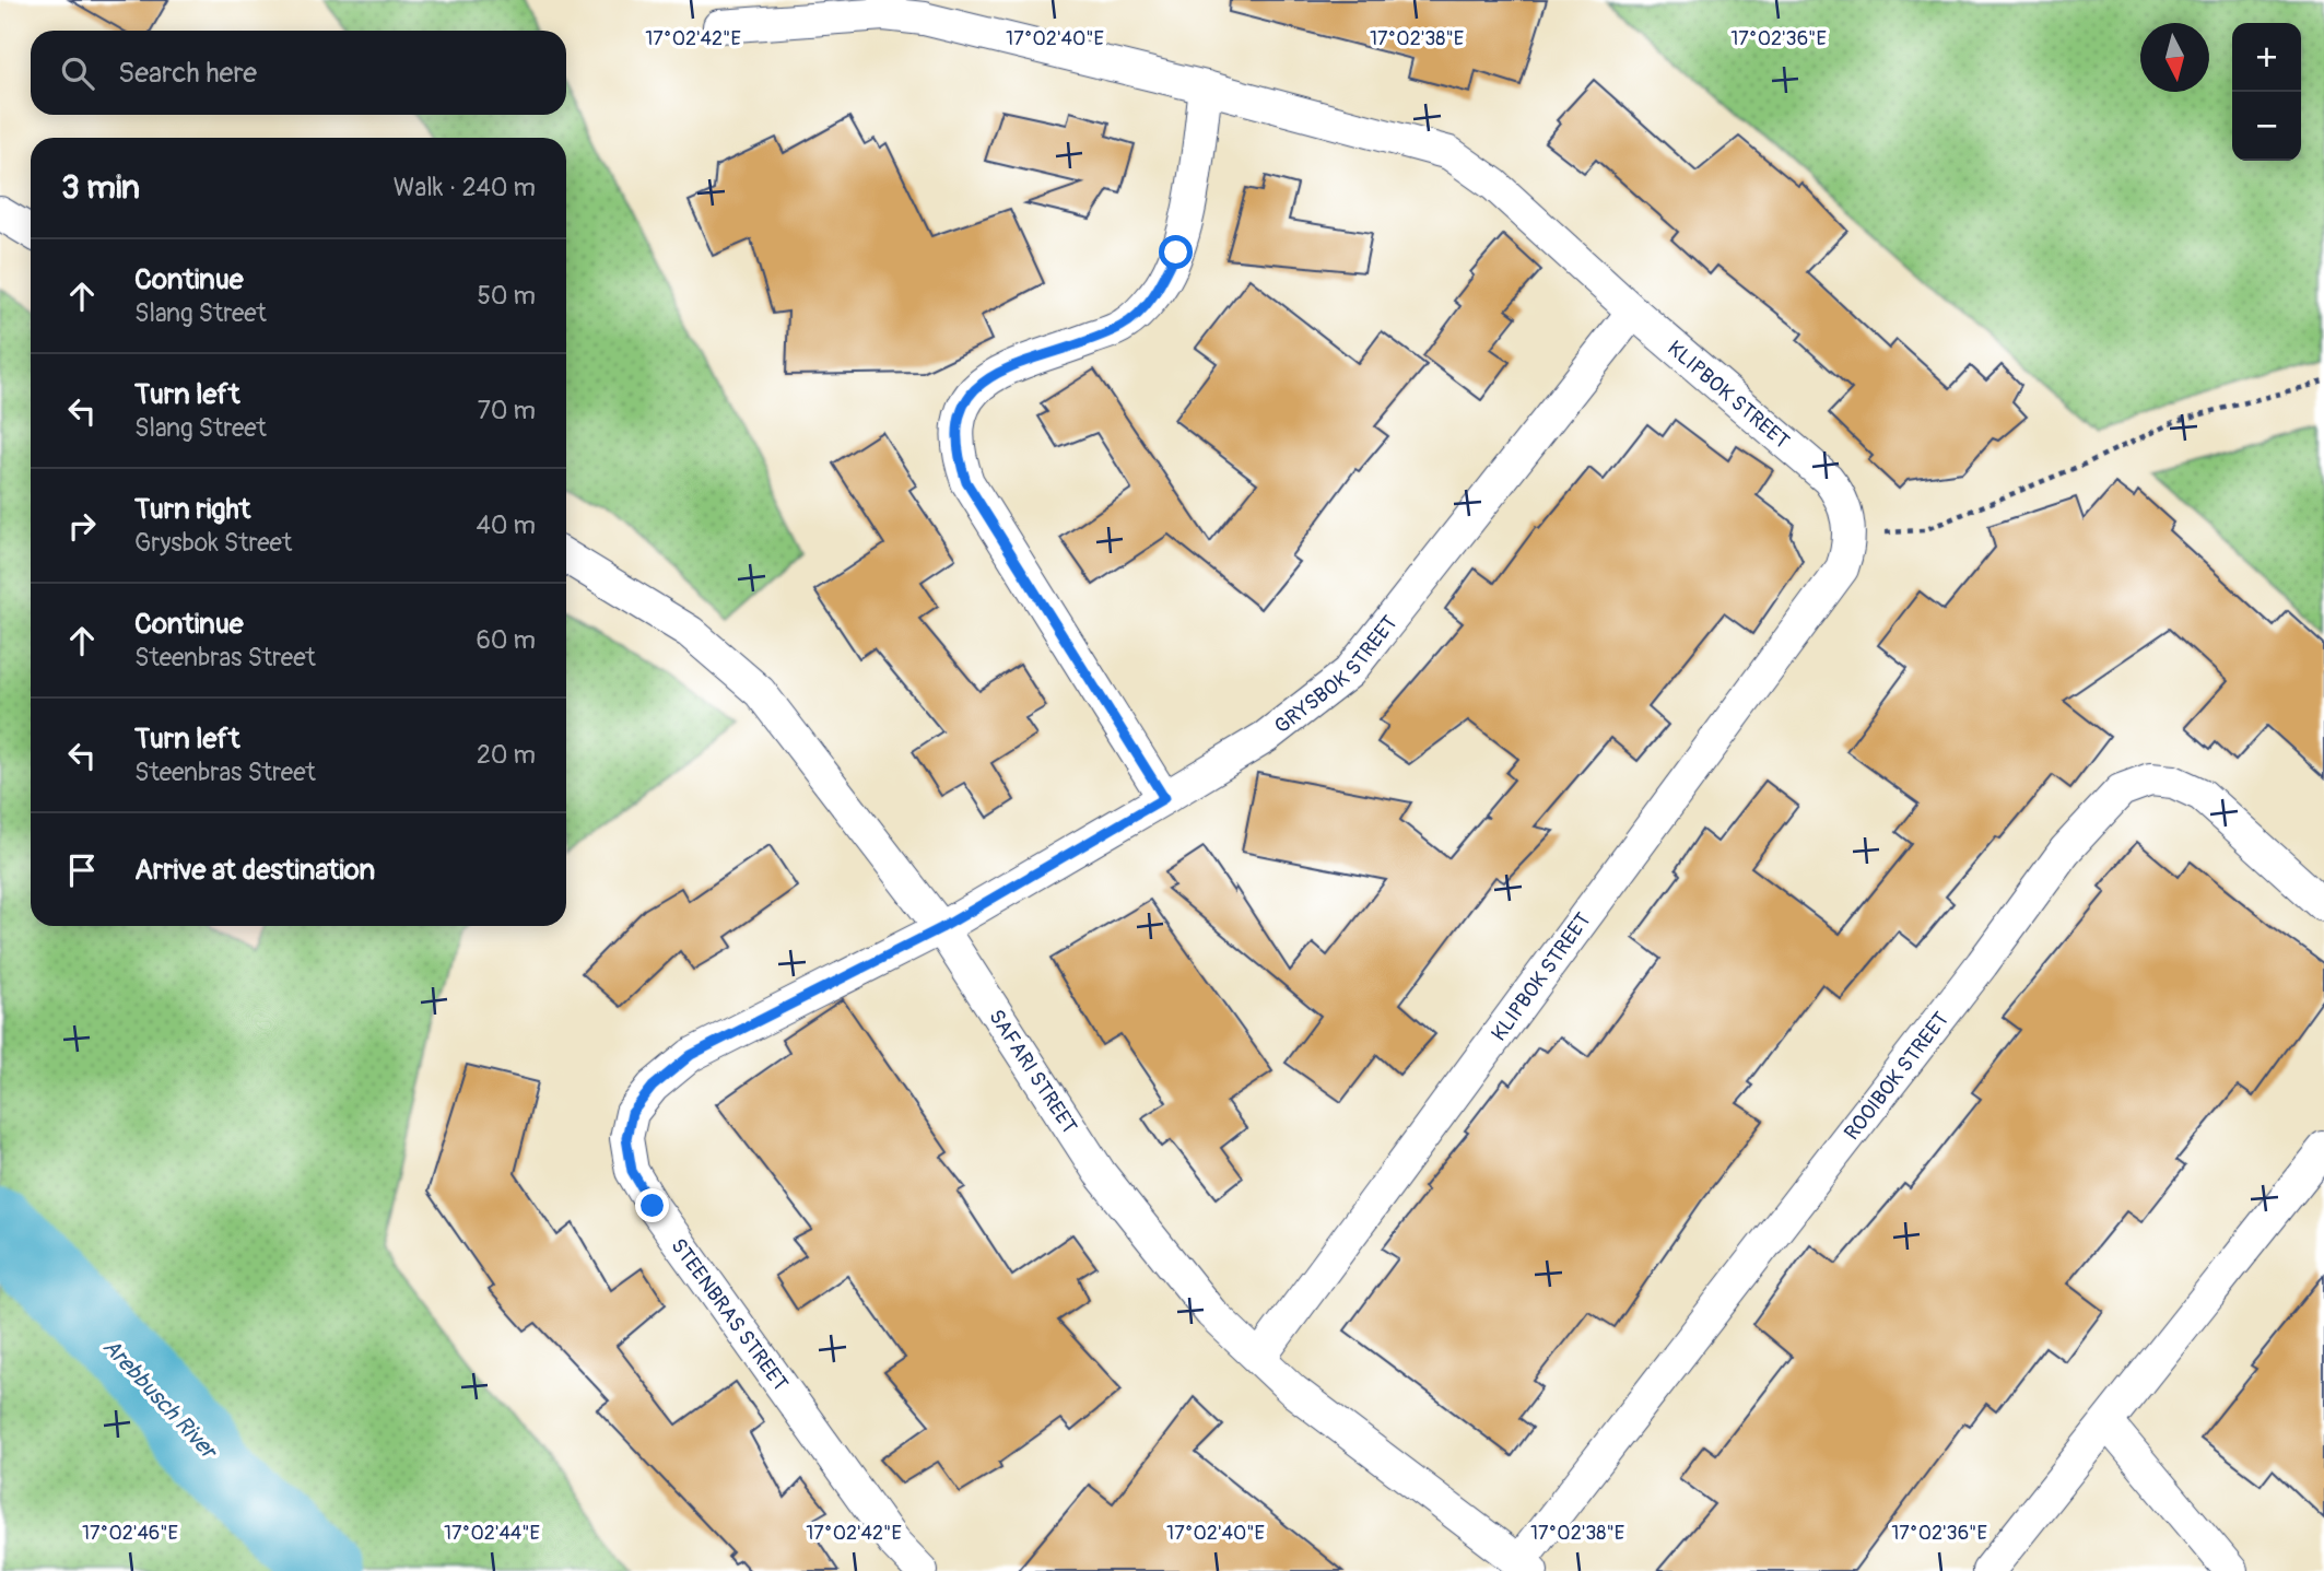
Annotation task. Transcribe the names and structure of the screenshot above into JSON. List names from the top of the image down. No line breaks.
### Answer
{"streets":{"street":["KLIPBOK STREET","GRYSBOK STREET","SAFARI STREET","ROOIBOK STREET","STEENBRAS STREET"]},"crossings":[["KLIPBOK STREET","GRYSBOK STREET"],["KLIPBOK STREET","SAFARI STREET"],["GRYSBOK STREET","SAFARI STREET"],["GRYSBOK STREET","STEENBRAS STREET"],["SAFARI STREET","ROOIBOK STREET"],["SAFARI STREET","STEENBRAS STREET"]],"water":["Arebbusch River"],"north":"bottom","page":{"map_buttons":["+","−"],"search":"Search here","heading":["3 min","Walk · 240 m"],"list":[["Continue","Slang Street","50 m"],["Turn left","Slang Street","70 m"],["Turn right","Grysbok Street","40 m"],["Continue","Steenbras Street","60 m"],["Turn left","Steenbras Street","20 m"],"Arrive at destination"]},"coordinates":["17°02'42\"E","17°02'40\"E","17°02'38\"E","17°02'36\"E","17°02'46\"E","17°02'44\"E"]}
